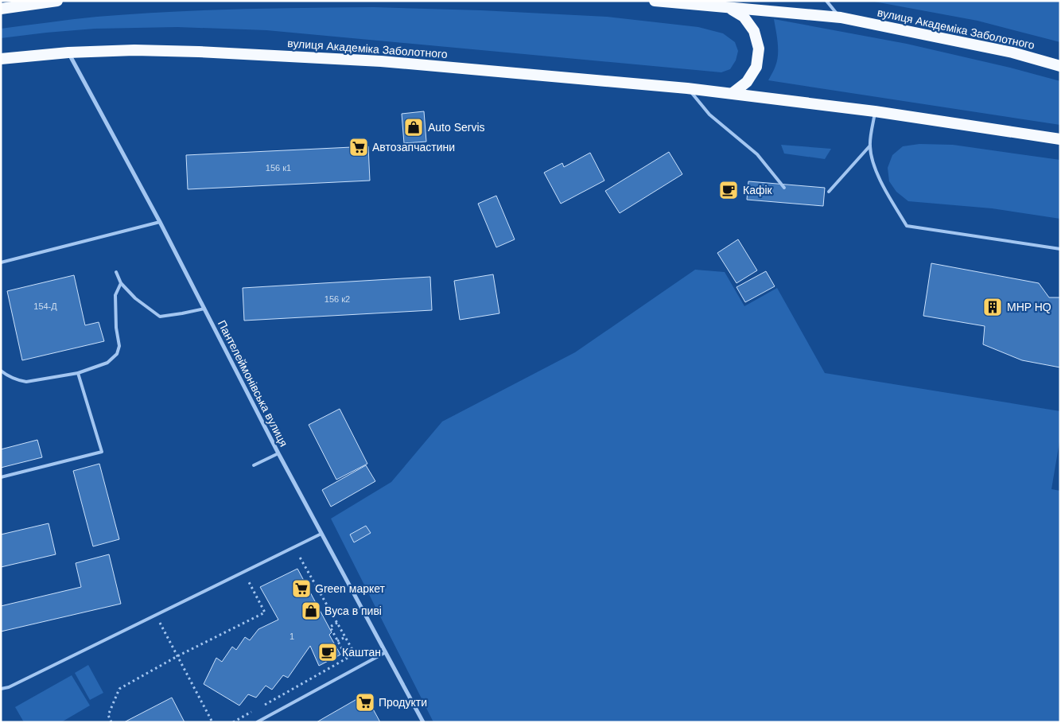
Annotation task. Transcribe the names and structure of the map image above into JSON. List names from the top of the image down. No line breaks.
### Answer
{"streets":{"highway":["вулиця Академіка Заболотного"],"street":["Пантелеймонівська вулиця"]},"crossings":[["вулиця Академіка Заболотного","Пантелеймонівська вулиця"]],"places":{"shop":["Auto Servis","Вуса в пиві"],"supermarket":["Автозапчастини","Green маркет","Продукти"],"cafe":["Кафік","Каштан"],"building":["MHP HQ"]},"house_numbers":["156 к1","156 к2","154-Д","1"]}
